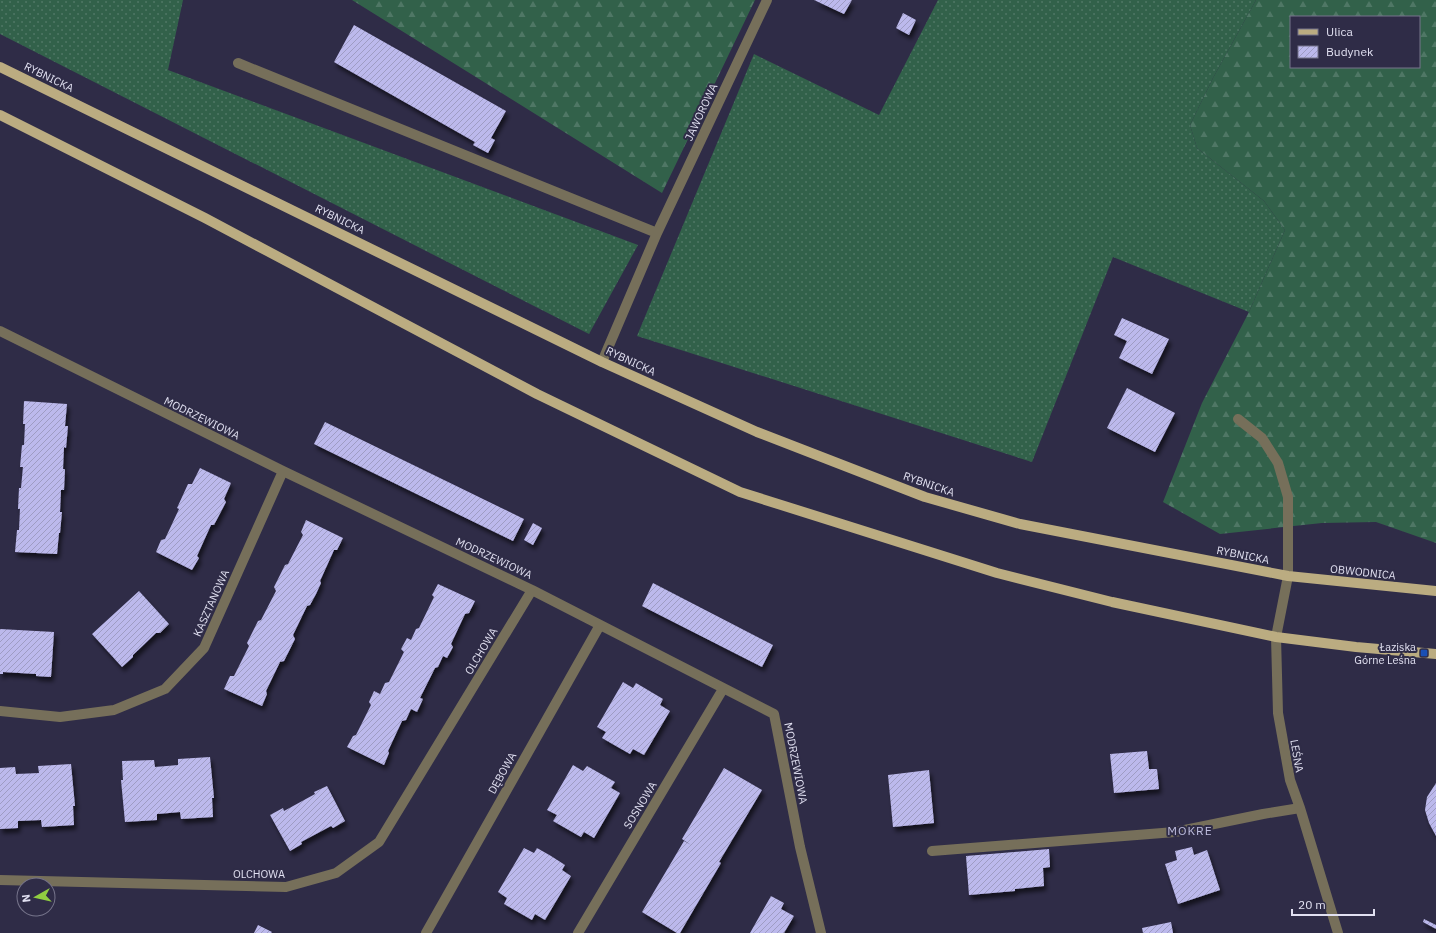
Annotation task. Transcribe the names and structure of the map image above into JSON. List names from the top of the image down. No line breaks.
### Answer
{"streets":{"main road":["RYBNICKA","OBWODNICA"],"street":["JAWOROWA","MODRZEWIOWA","KASZTANOWA","OLCHOWA","LEŚNA","DĘBOWA","SOSNOWA"]},"crossings":[["RYBNICKA","JAWOROWA"],["RYBNICKA","OBWODNICA"],["RYBNICKA","LEŚNA"],["MODRZEWIOWA","KASZTANOWA"],["MODRZEWIOWA","OLCHOWA"],["MODRZEWIOWA","DĘBOWA"],["MODRZEWIOWA","SOSNOWA"],["OBWODNICA","LEŚNA"]],"districts":["MOKRE"],"places":{"transit":["Łaziska Górne Leśna"]},"legend":["Ulica","Budynek"],"scale_bar":"20 m","north":"left"}
